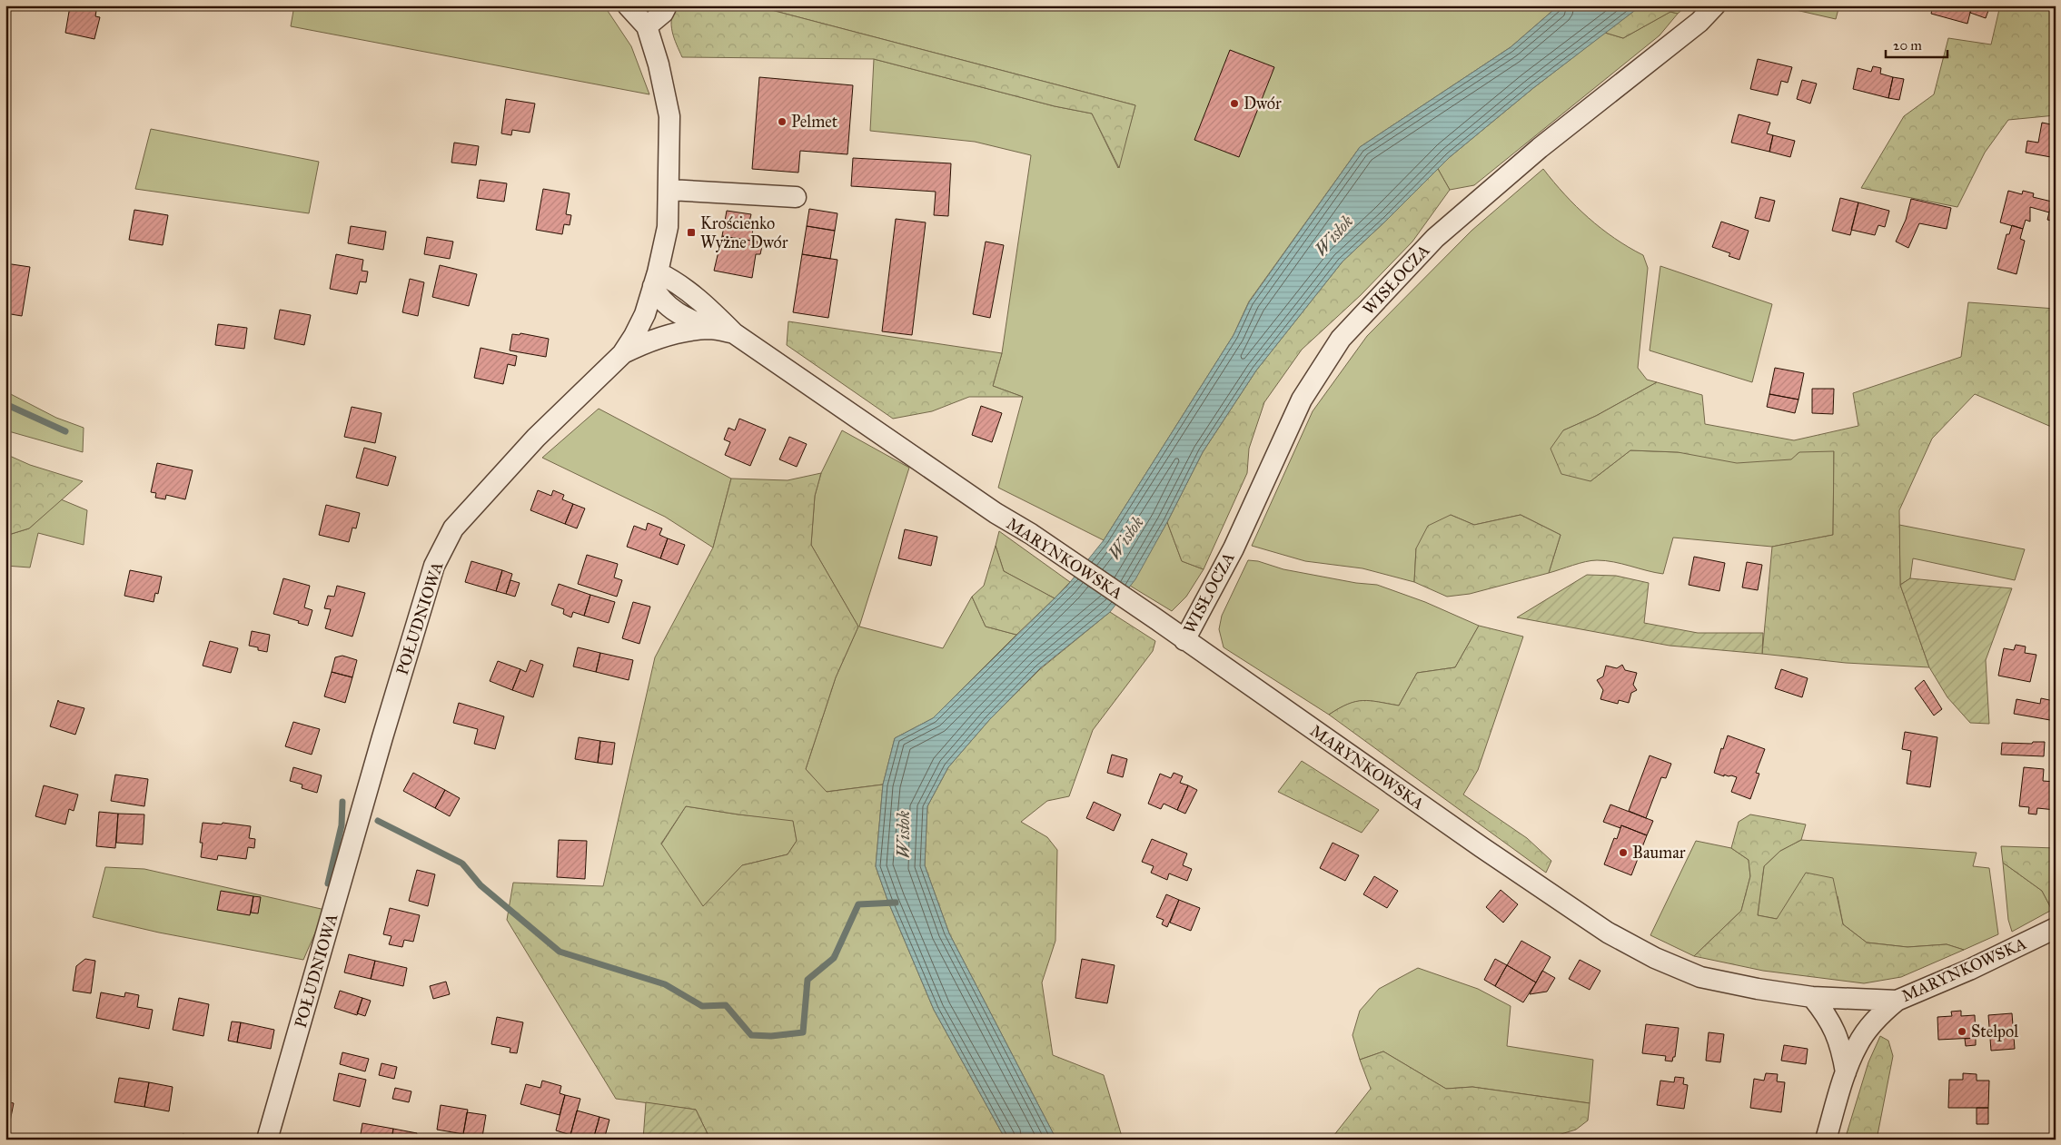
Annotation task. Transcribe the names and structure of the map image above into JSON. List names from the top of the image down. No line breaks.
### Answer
{"streets":{"street":["WISŁOCZA","MARYNKOWSKA","POŁUDNIOWA"]},"crossings":[["WISŁOCZA","MARYNKOWSKA"],["MARYNKOWSKA","POŁUDNIOWA"]],"water":["Wisłok"],"places":{"other":["Dwór","Pelmet","Baumar","Stelpol"],"transit":["Krościenko Wyżne Dwór"]},"scale_bar":"20 m"}
